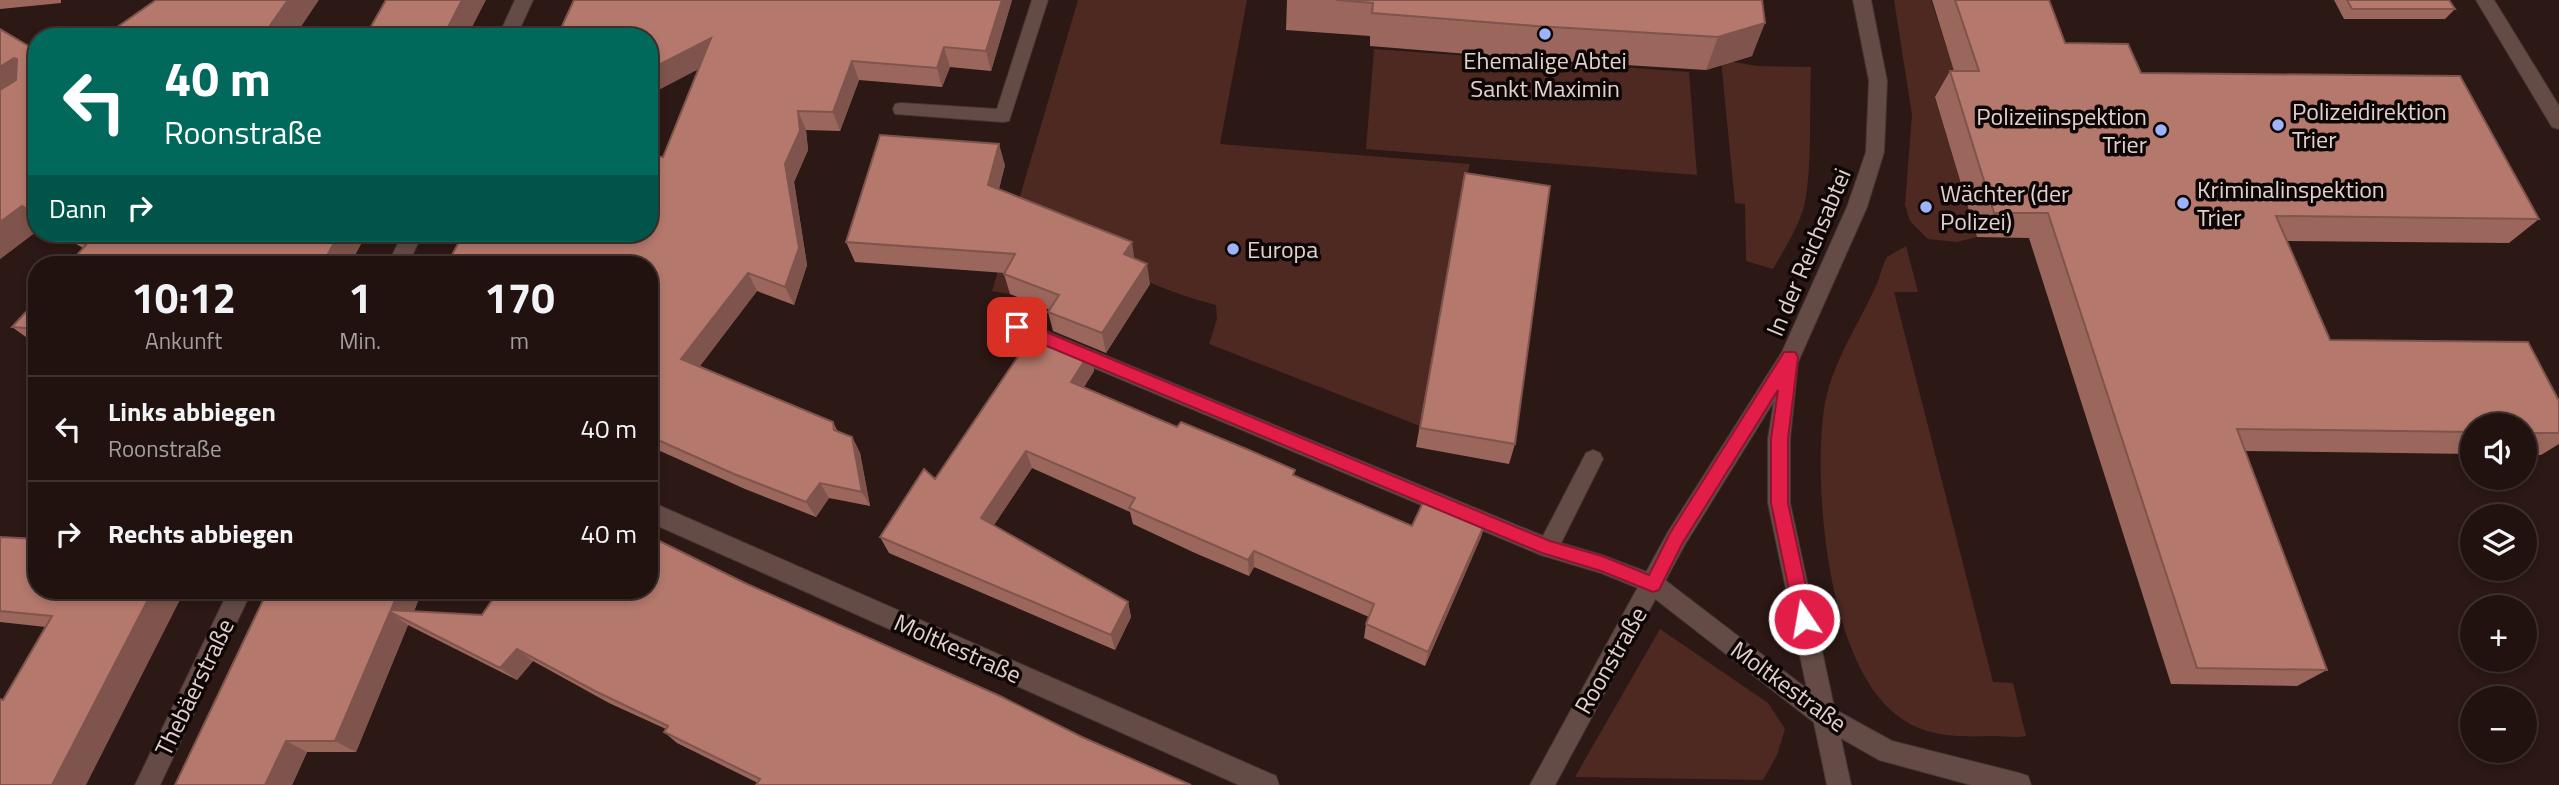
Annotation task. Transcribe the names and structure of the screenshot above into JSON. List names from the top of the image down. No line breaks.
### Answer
{"streets":{"main road":["In der Reichsabtei","Moltkestraße","Roonstraße","Thebäerstraße"]},"crossings":[["In der Reichsabtei","Roonstraße"],["Moltkestraße","Roonstraße"]],"places":["Ehemalige Abtei Sankt Maximin","Polizeidirektion Trier","Polizeiinspektion Trier","Kriminalinspektion Trier","Wächter (der Polizei)","Europa"],"page":{"turn":["40 m","Roonstraße"],"then":"Dann","eta":["10:12","Ankunft","1","Min.","170","m"],"list":[{"name":"Links abbiegen","note":"Roonstraße","value":"40 m"},{"name":"Rechts abbiegen","value":"40 m"}],"map_buttons":["+","−"]}}
